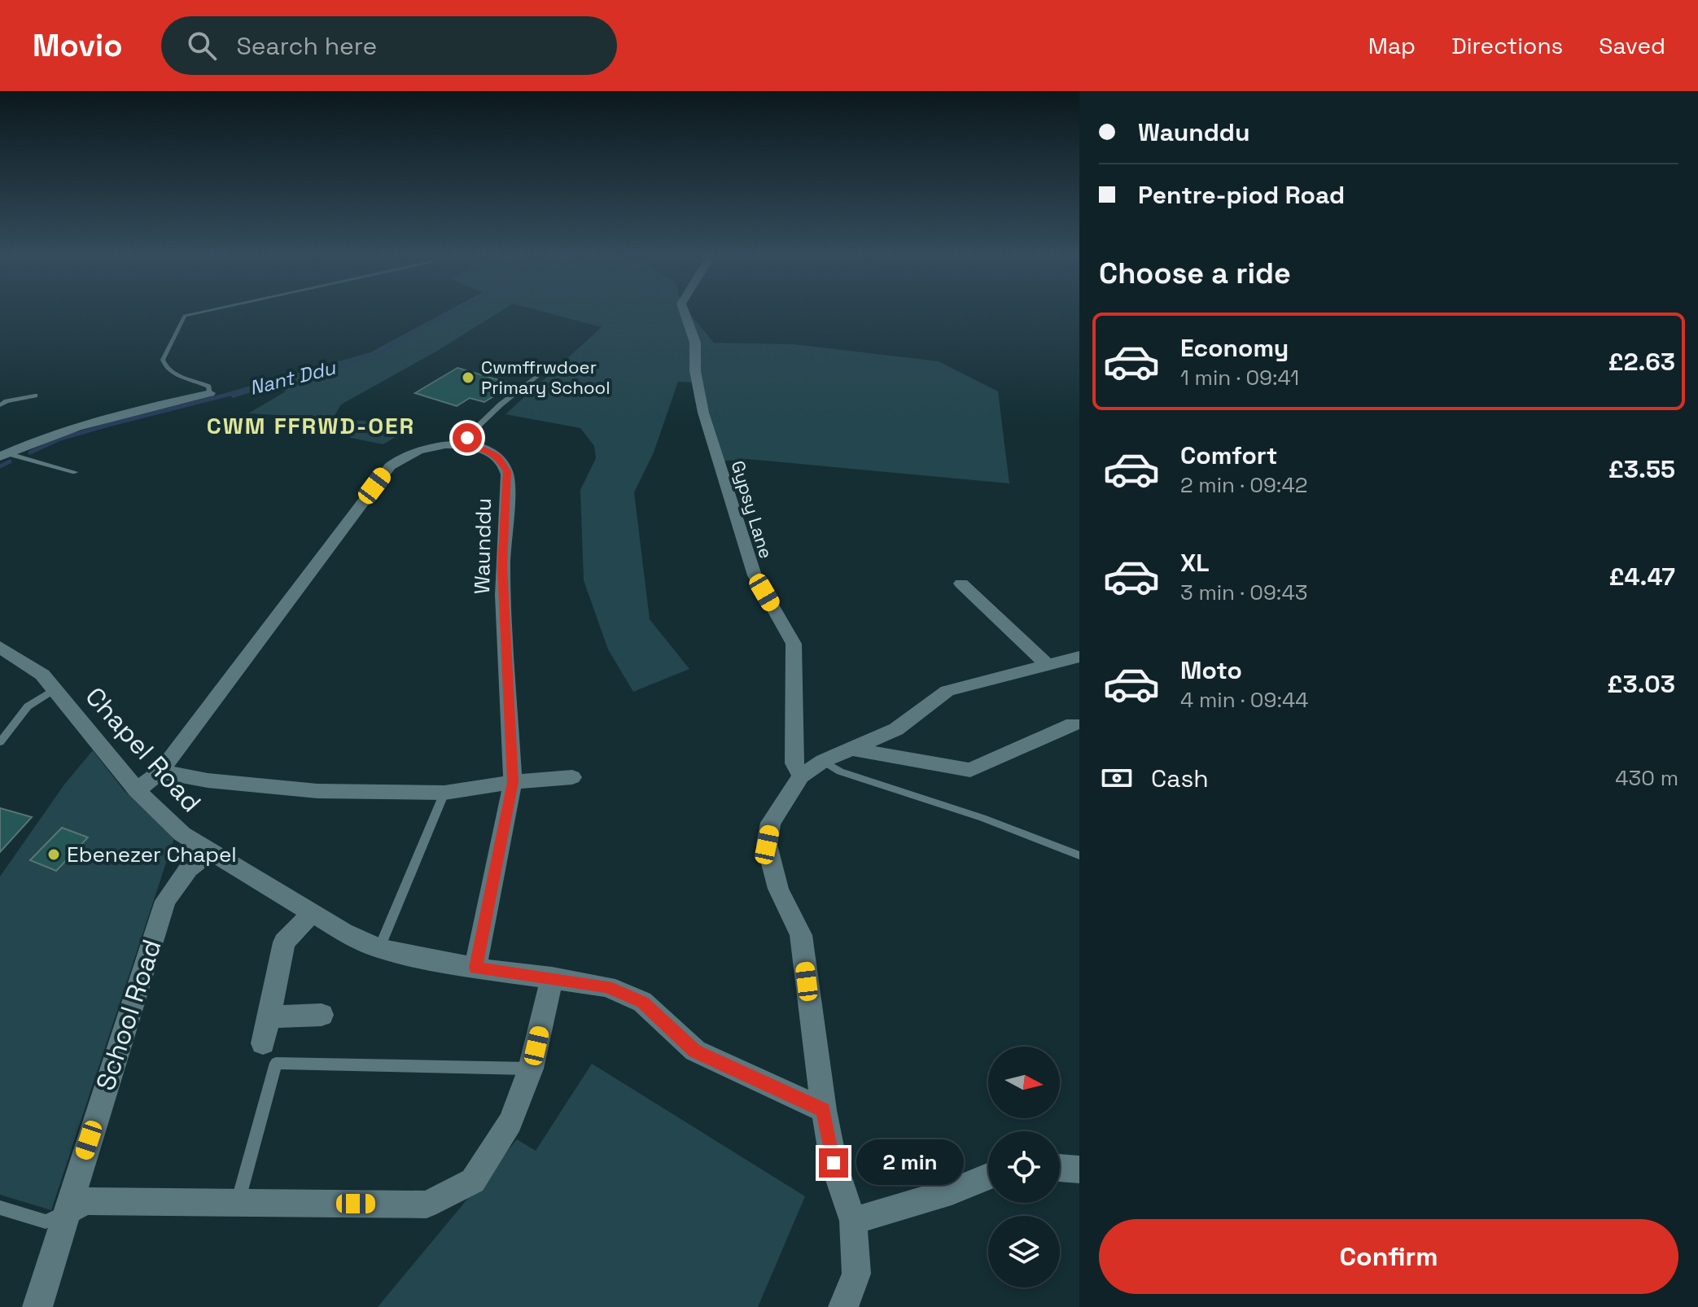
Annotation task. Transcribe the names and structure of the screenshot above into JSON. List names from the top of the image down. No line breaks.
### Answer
{"streets":{"street":["Gypsy Lane","Waunddu","Chapel Road","School Road"]},"crossings":[["Waunddu","Chapel Road"],["Chapel Road","School Road"]],"districts":["CWM FFRWD-OER"],"water":["Nant Ddu"],"places":["Cwmffrwdoer Primary School","Ebenezer Chapel"],"north":"right","page":{"header":"Movio","search":"Search here","nav":["Map","Directions","Saved"],"banner":["Waunddu","Pentre-piod Road"],"heading":"Choose a ride","list":[{"name":"Economy","note":"1 min · 09:41","value":"£2.63"},{"name":"Comfort","note":"2 min · 09:42","value":"£3.55"},{"name":"XL","note":"3 min · 09:43","value":"£4.47"},{"name":"Moto","note":"4 min · 09:44","value":"£3.03"}],"pay":["Cash","430 m"],"bubble":"2 min","buttons":"Confirm"}}
